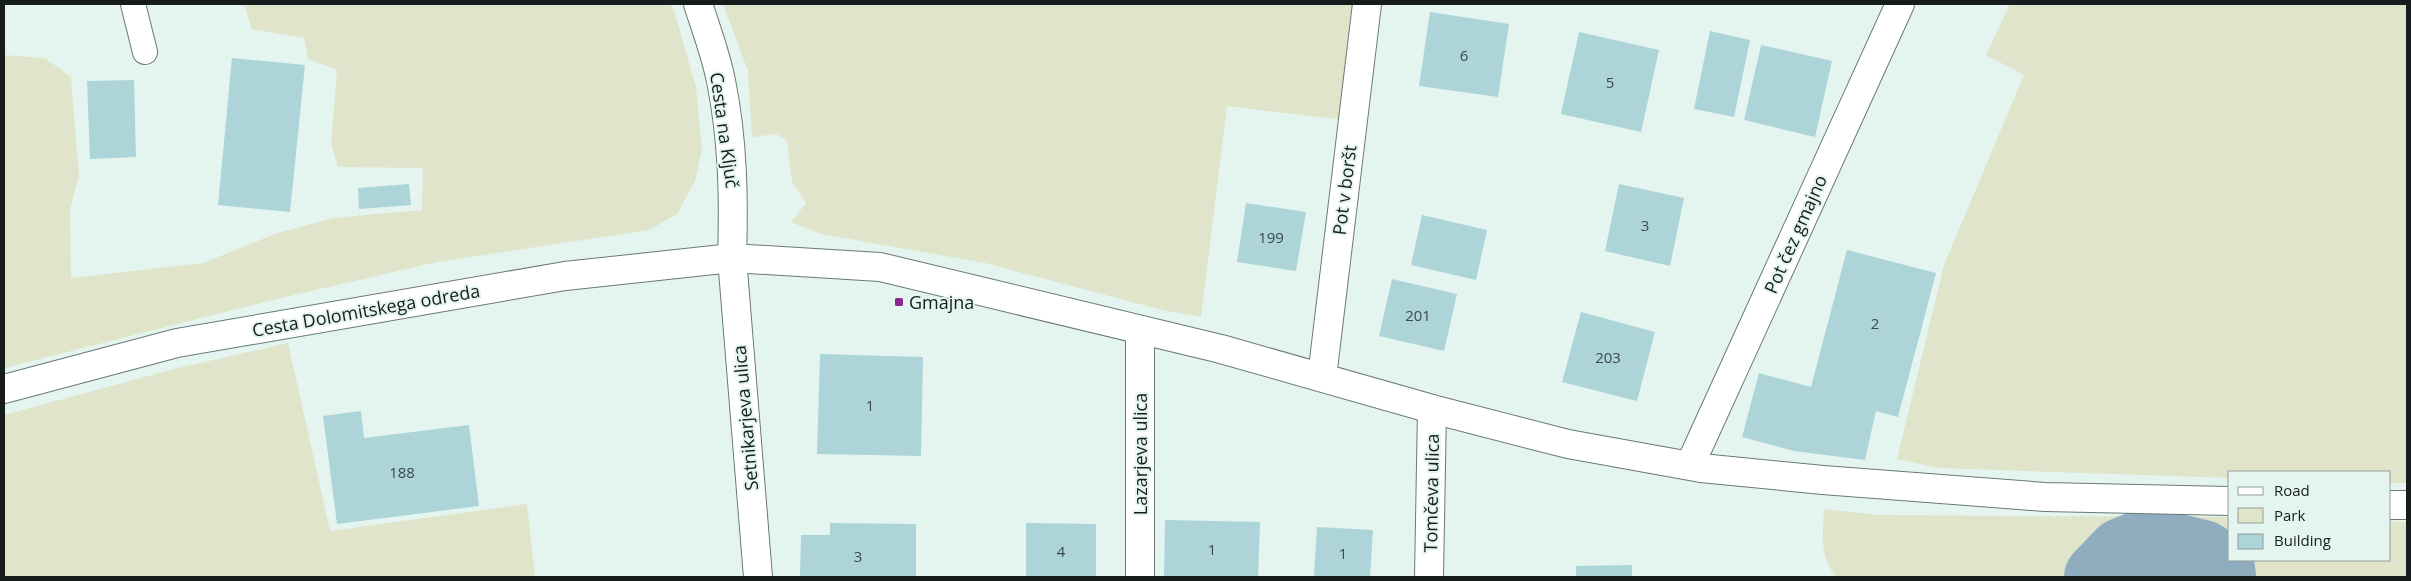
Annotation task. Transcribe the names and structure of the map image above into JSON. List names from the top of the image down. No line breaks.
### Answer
{"streets":{"street":["Cesta na Ključ","Pot v boršt","Pot čez gmajno","Cesta Dolomitskega odreda","Setnikarjeva ulica","Lazarjeva ulica","Tomčeva ulica"]},"crossings":[["Cesta na Ključ","Cesta Dolomitskega odreda"],["Cesta na Ključ","Setnikarjeva ulica"],["Pot v boršt","Cesta Dolomitskega odreda"],["Pot čez gmajno","Cesta Dolomitskega odreda"],["Cesta Dolomitskega odreda","Setnikarjeva ulica"],["Cesta Dolomitskega odreda","Lazarjeva ulica"],["Cesta Dolomitskega odreda","Tomčeva ulica"]],"places":{"transit":["Gmajna"]},"house_numbers":["6","5","3","199","201","2","203","1","188","1","4","1","3"],"legend":["Road","Park","Building"]}
